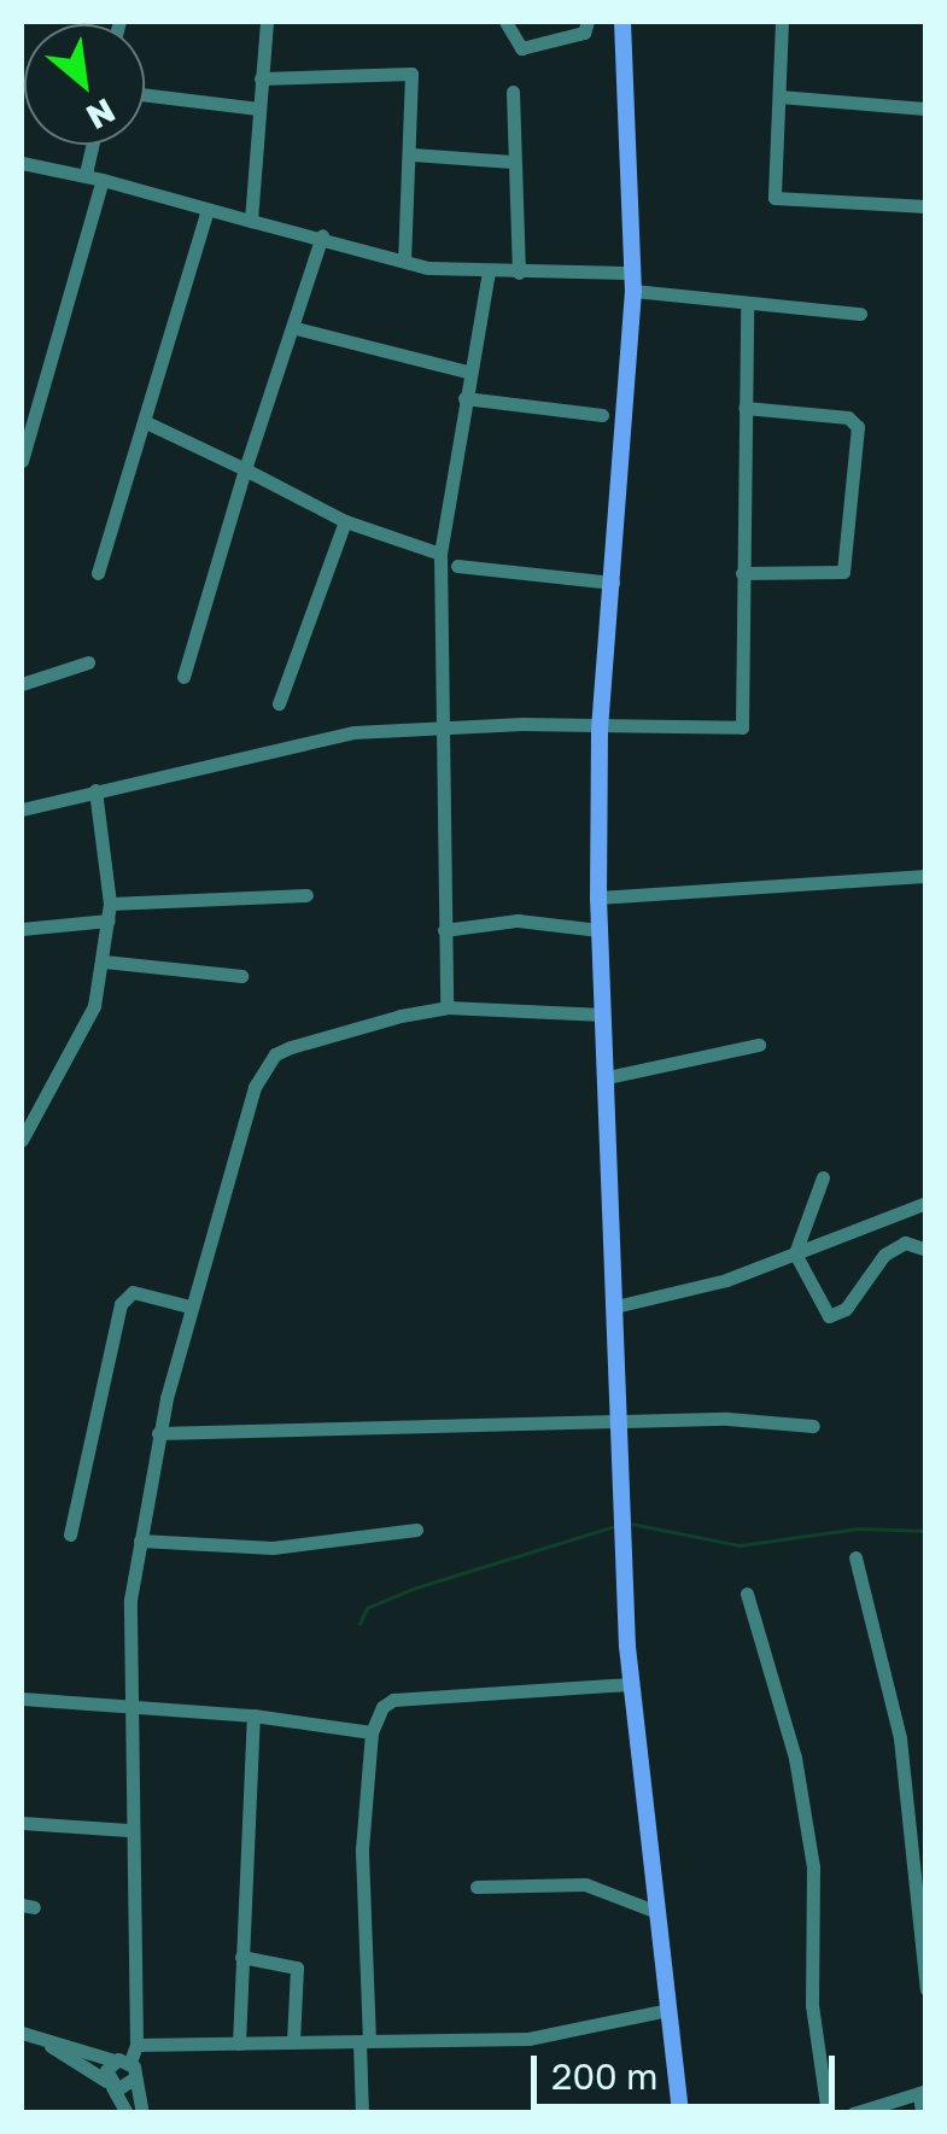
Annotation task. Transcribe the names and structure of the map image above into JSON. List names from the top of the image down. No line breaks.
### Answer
{"scale_bar":"200 m","north":"bottom right"}
